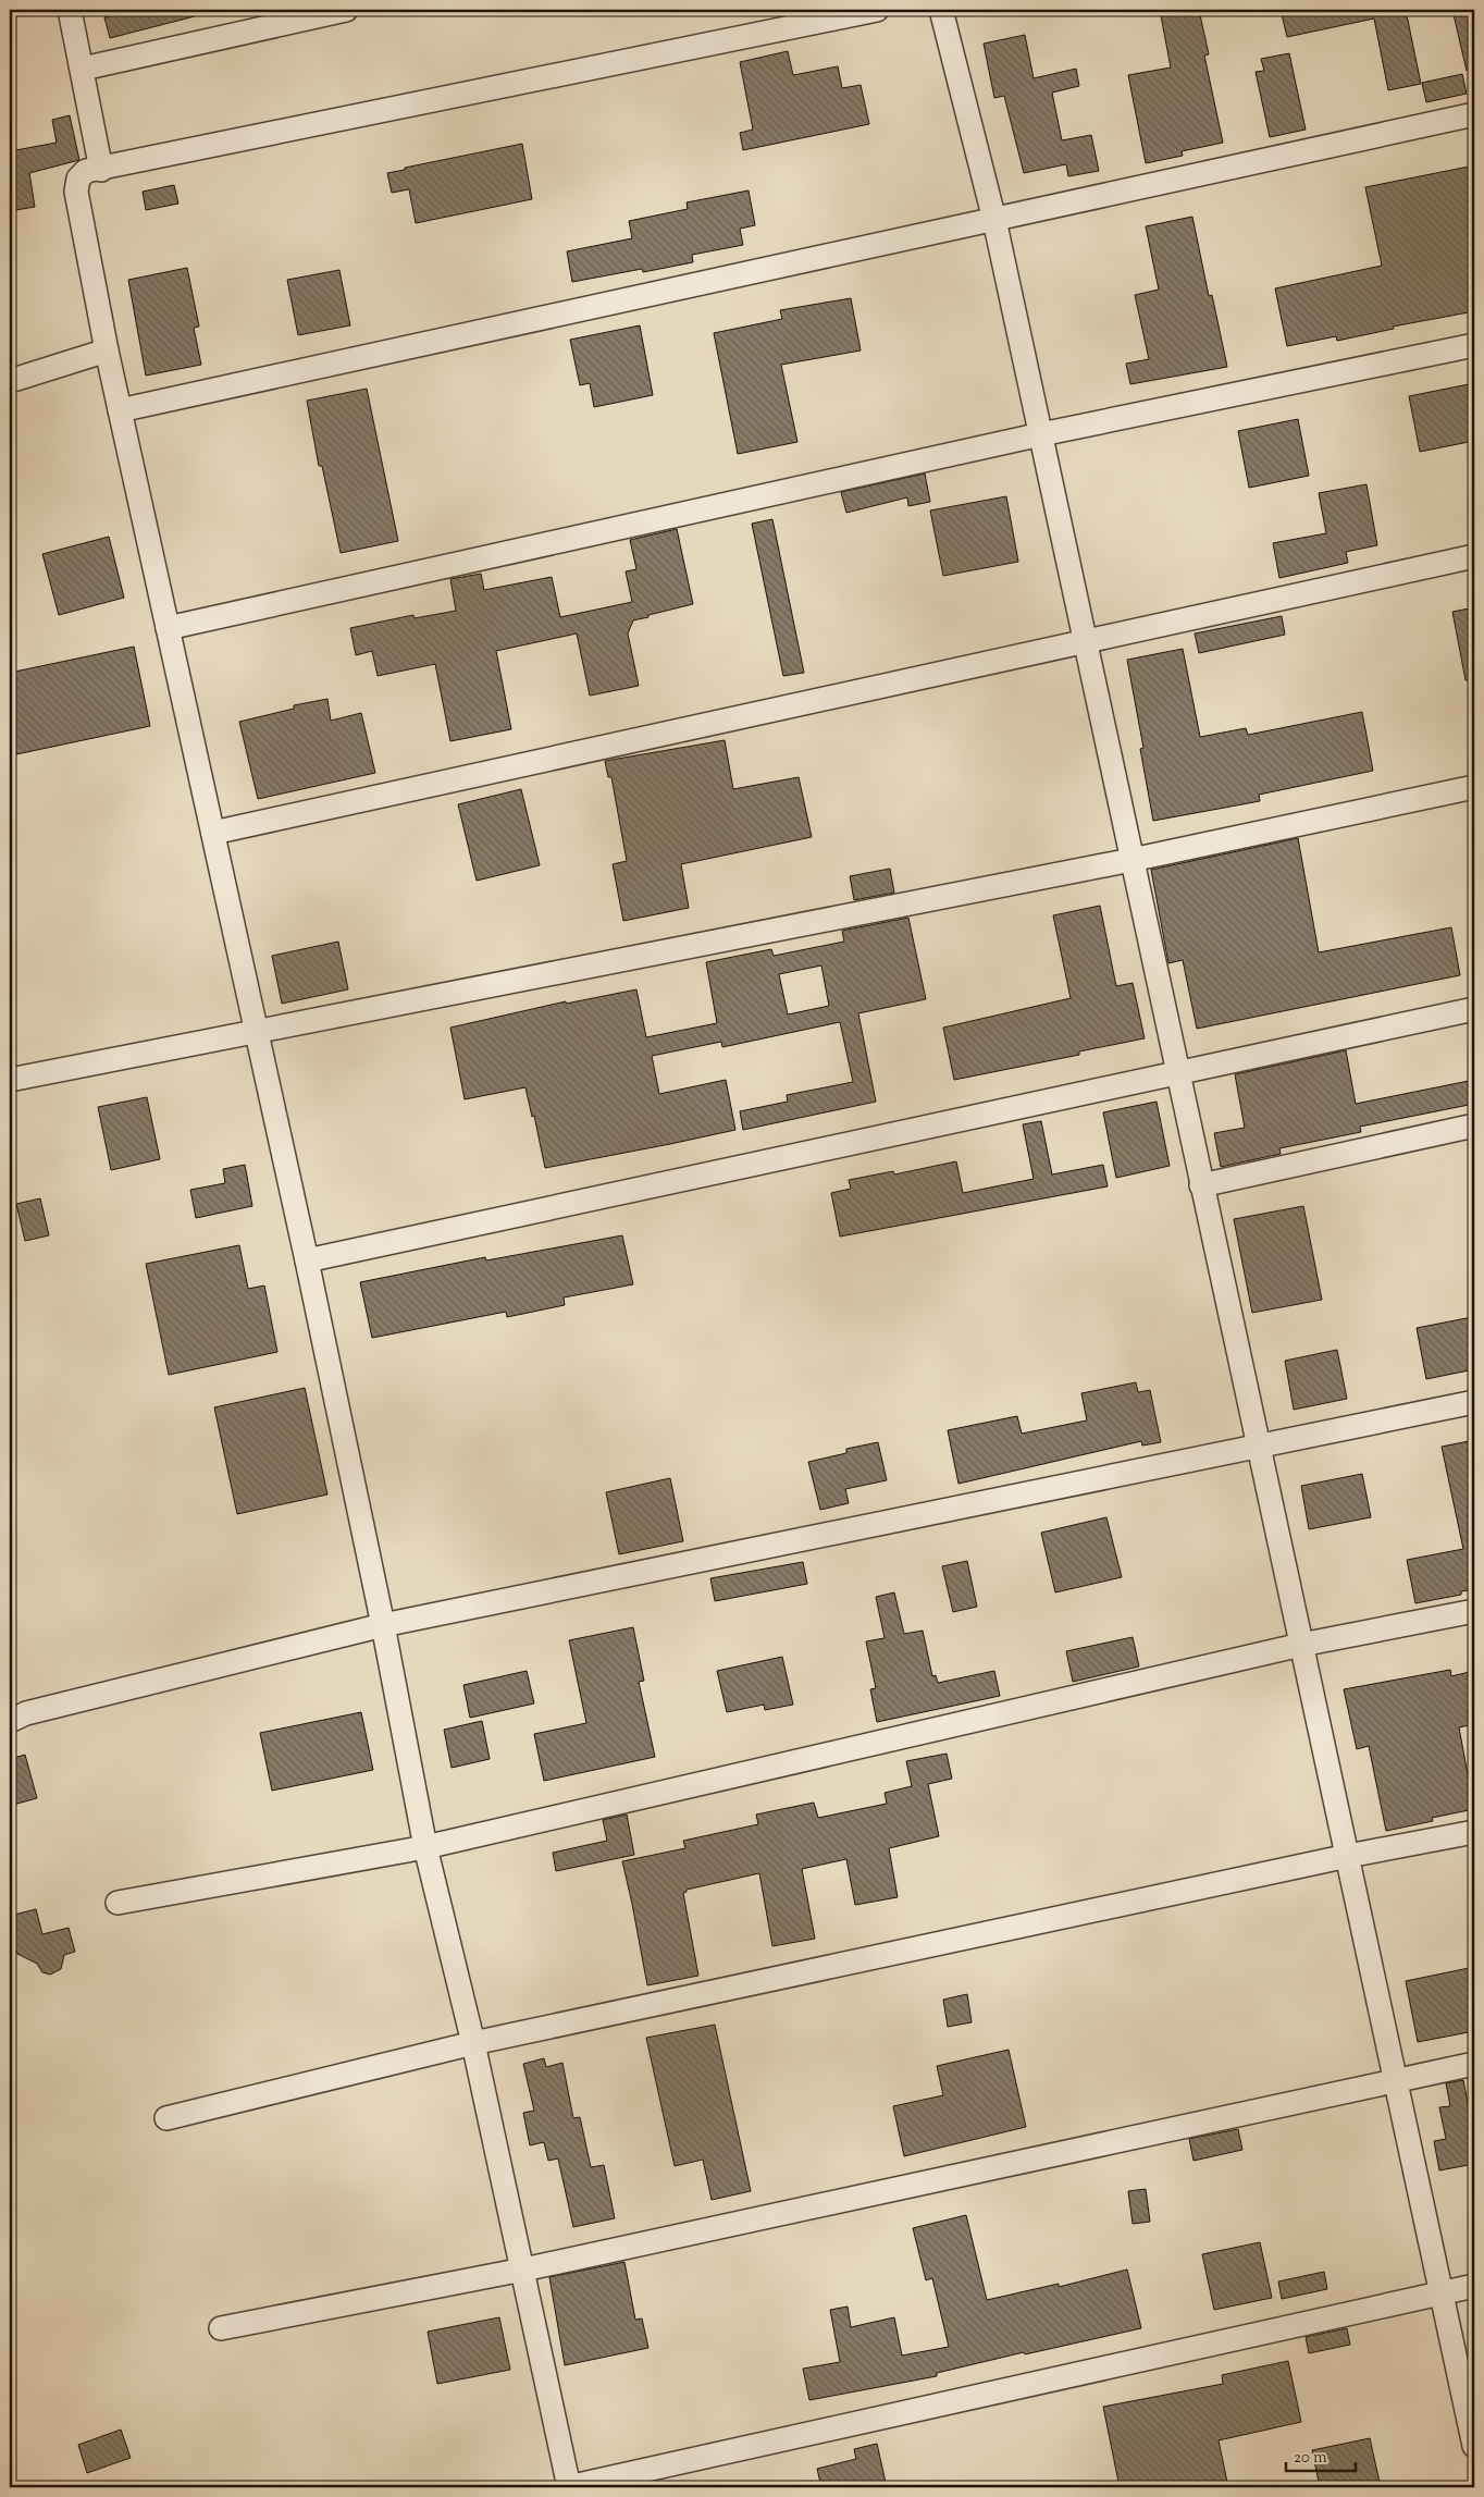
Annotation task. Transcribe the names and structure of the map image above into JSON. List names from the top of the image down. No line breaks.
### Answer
{"scale_bar":"20 m"}
